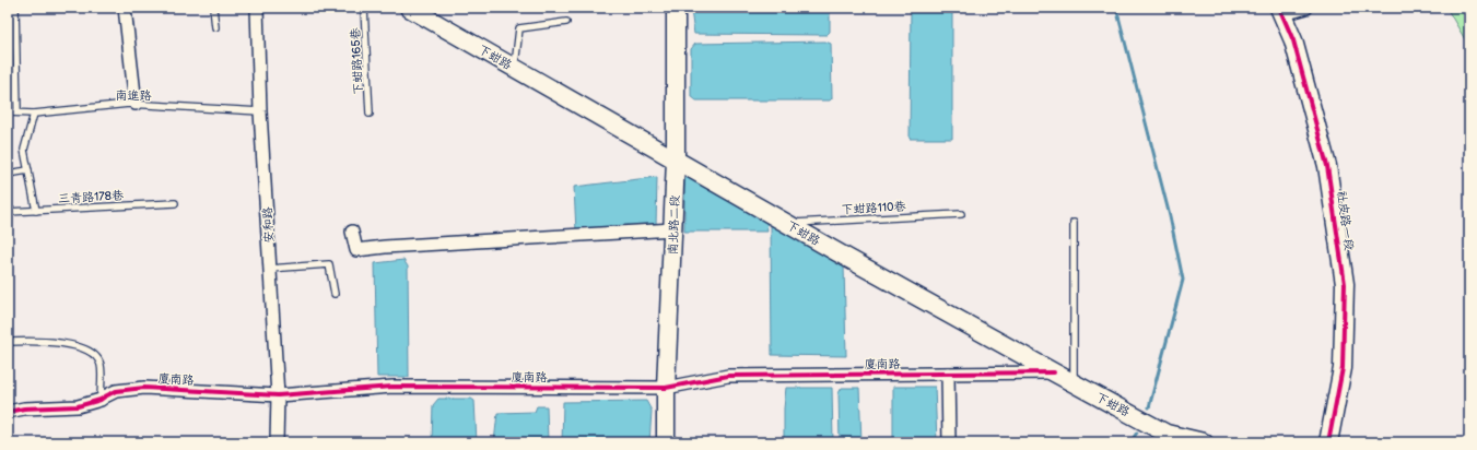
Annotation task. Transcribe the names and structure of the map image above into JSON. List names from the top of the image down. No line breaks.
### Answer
{"streets":{"main road":["下蚶路","社皮路一段","南北路二段"],"street":["安和路","廈南路"],"lane":["下蚶路165巷","南進路","三青路178巷","下蚶路110巷"]},"crossings":[["下蚶路","下蚶路110巷"],["下蚶路","南北路二段"],["下蚶路","廈南路"],["南進路","安和路"],["安和路","廈南路"],["南北路二段","廈南路"]]}
